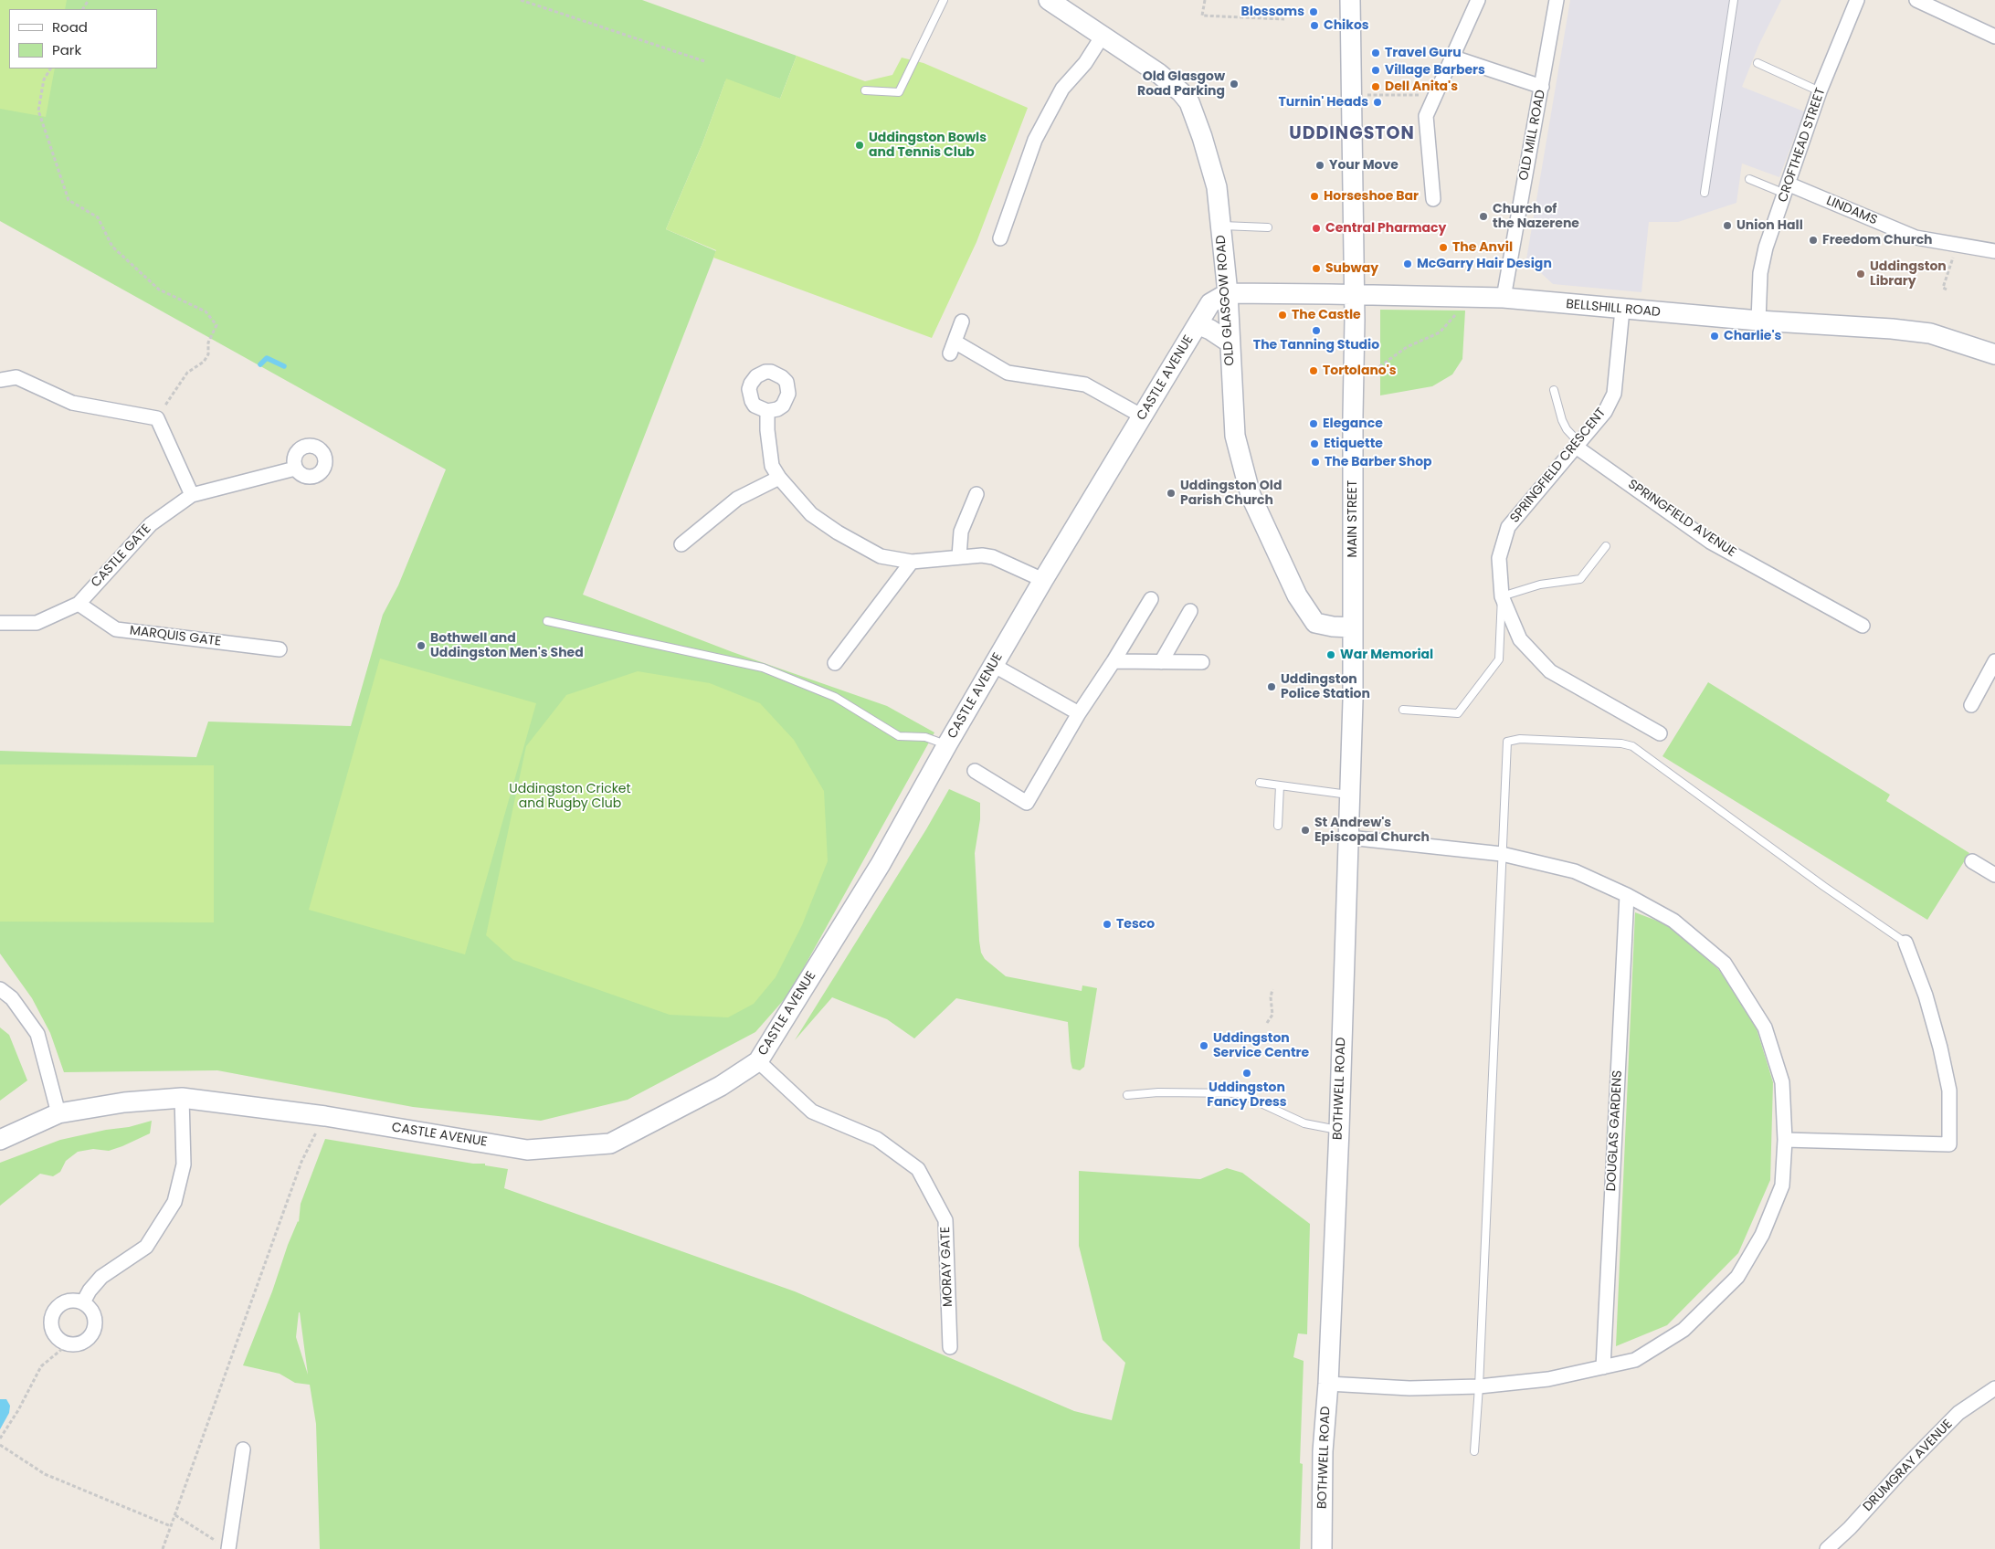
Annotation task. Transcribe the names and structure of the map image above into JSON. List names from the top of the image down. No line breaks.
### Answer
{"streets":{"street":["OLD MILL ROAD","CROFTHEAD STREET","LINDAMS","OLD GLASGOW ROAD","BELLSHILL ROAD","CASTLE AVENUE","SPRINGFIELD CRESCENT","MAIN STREET","SPRINGFIELD AVENUE","CASTLE GATE","MARQUIS GATE","BOTHWELL ROAD","DOUGLAS GARDENS","MORAY GATE","DRUMGRAY AVENUE"]},"crossings":[["OLD MILL ROAD","BELLSHILL ROAD"],["CROFTHEAD STREET","LINDAMS"],["CROFTHEAD STREET","BELLSHILL ROAD"],["OLD GLASGOW ROAD","BELLSHILL ROAD"],["OLD GLASGOW ROAD","CASTLE AVENUE"],["OLD GLASGOW ROAD","MAIN STREET"],["OLD GLASGOW ROAD","BOTHWELL ROAD"],["BELLSHILL ROAD","CASTLE AVENUE"],["BELLSHILL ROAD","SPRINGFIELD CRESCENT"],["BELLSHILL ROAD","MAIN STREET"],["CASTLE AVENUE","MORAY GATE"],["SPRINGFIELD CRESCENT","SPRINGFIELD AVENUE"],["MAIN STREET","BOTHWELL ROAD"],["CASTLE GATE","MARQUIS GATE"]],"districts":["UDDINGSTON"],"parks":["Uddingston Cricket and Rugby Club"],"places":["Blossoms","Chikos","Travel Guru","Village Barbers","Old Glasgow Road Parking","Dell Anita's","Turnin' Heads","Uddingston Bowls and Tennis Club","Your Move","Horseshoe Bar","Church of the Nazerene","Union Hall","Central Pharmacy","Freedom Church","The Anvil","McGarry Hair Design","Subway","Uddingston Library","The Castle","The Tanning Studio","Charlie's","Tortolano's","Elegance","Etiquette","The Barber Shop","Uddingston Old Parish Church","Bothwell and Uddingston Men's Shed","War Memorial","Uddingston Police Station","St Andrew's Episcopal Church","Tesco","Uddingston Service Centre","Uddingston Fancy Dress"],"legend":["Road","Park"]}
